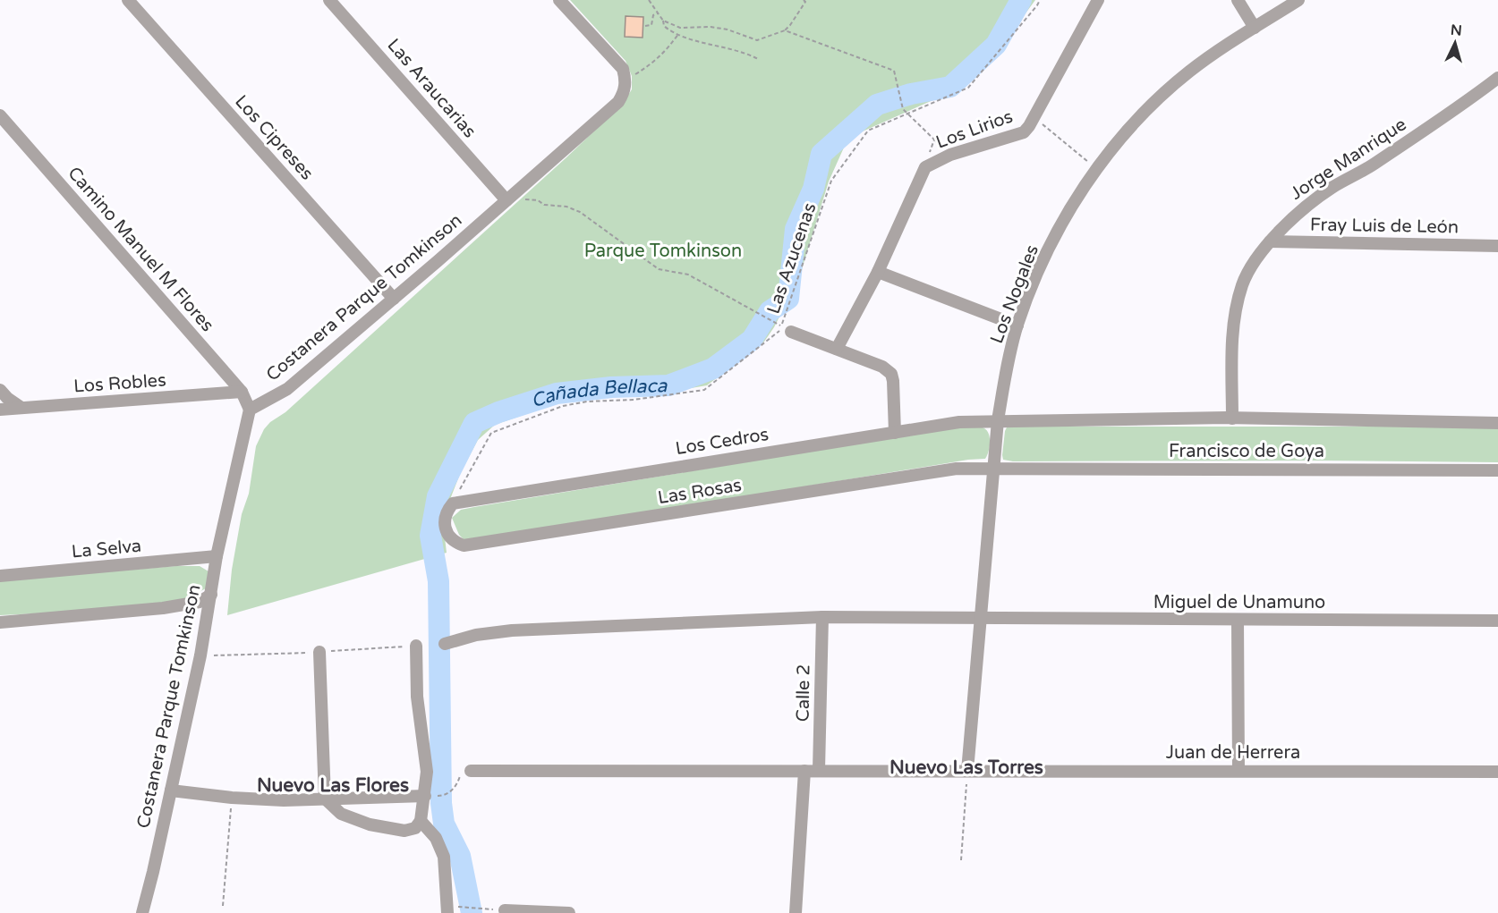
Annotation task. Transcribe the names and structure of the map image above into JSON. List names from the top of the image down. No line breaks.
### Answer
{"streets":{"street":["Las Araucarias","Los Lirios","Los Cipreses","Jorge Manrique","Fray Luis de León","Camino Manuel M Flores","Los Nogales","Costanera Parque Tomkinson","Los Robles","Los Cedros","Francisco de Goya","Las Rosas","La Selva","Miguel de Unamuno","Calle 2","Juan de Herrera"],"path":["Las Azucenas"]},"crossings":[["Las Araucarias","Costanera Parque Tomkinson"],["Los Cipreses","Costanera Parque Tomkinson"],["Jorge Manrique","Fray Luis de León"],["Jorge Manrique","Francisco de Goya"],["Camino Manuel M Flores","Costanera Parque Tomkinson"],["Camino Manuel M Flores","Los Robles"],["Las Azucenas","Los Cedros"],["Las Azucenas","Las Rosas"],["Los Nogales","Los Cedros"],["Los Nogales","Francisco de Goya"],["Los Nogales","Las Rosas"],["Los Nogales","Miguel de Unamuno"],["Los Nogales","Juan de Herrera"],["Costanera Parque Tomkinson","La Selva"],["Los Cedros","Francisco de Goya"],["Los Cedros","Las Rosas"],["Francisco de Goya","Las Rosas"],["Miguel de Unamuno","Calle 2"],["Calle 2","Juan de Herrera"]],"districts":["Nuevo Las Torres","Nuevo Las Flores"],"water":["Cañada Bellaca"],"parks":["Parque Tomkinson"],"north":"top"}
